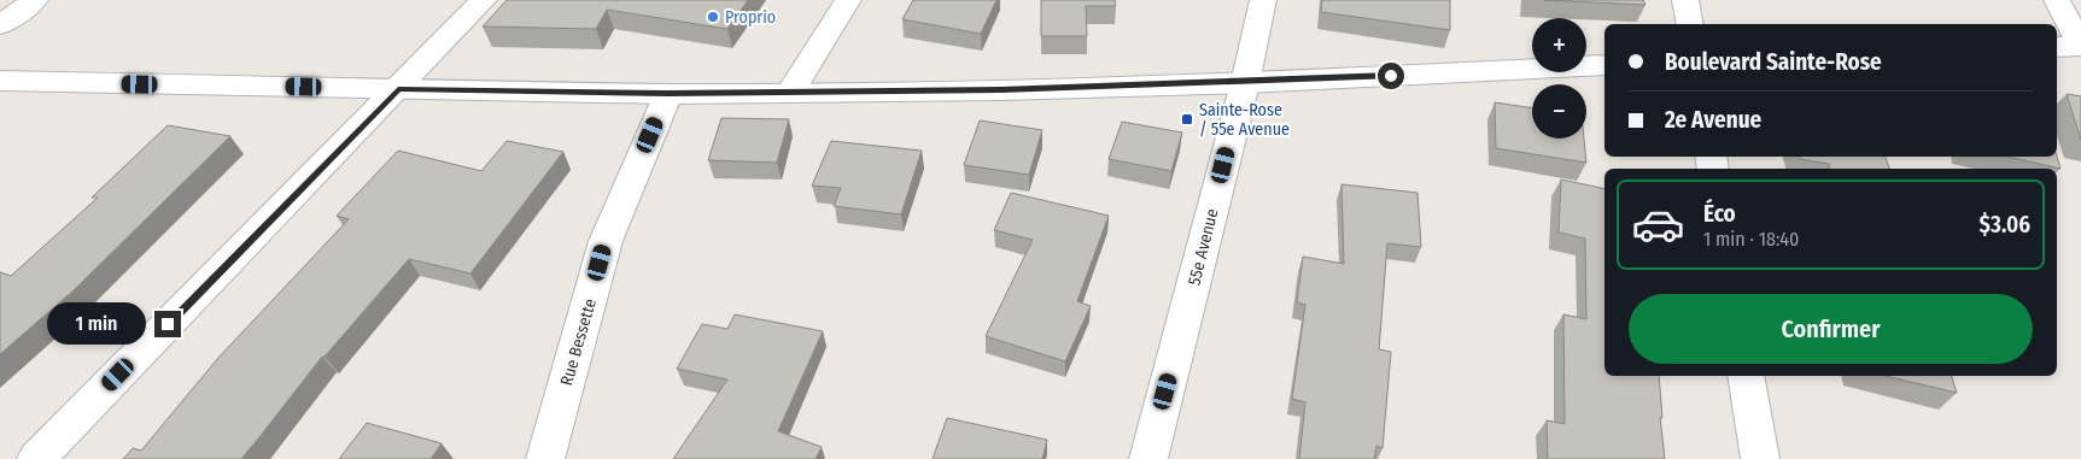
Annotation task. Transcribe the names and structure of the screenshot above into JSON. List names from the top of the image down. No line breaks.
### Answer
{"streets":{"street":["55e Avenue","Rue Bessette"]},"places":{"other":["Proprio"],"transit":["Sainte-Rose / 55e Avenue"]},"page":{"map_buttons":["+","−"],"banner":["Boulevard Sainte-Rose","2e Avenue"],"list":[{"name":"Éco","note":"1 min · 18:40","value":"$3.06"}],"buttons":"Confirmer","bubble":"1 min"}}
